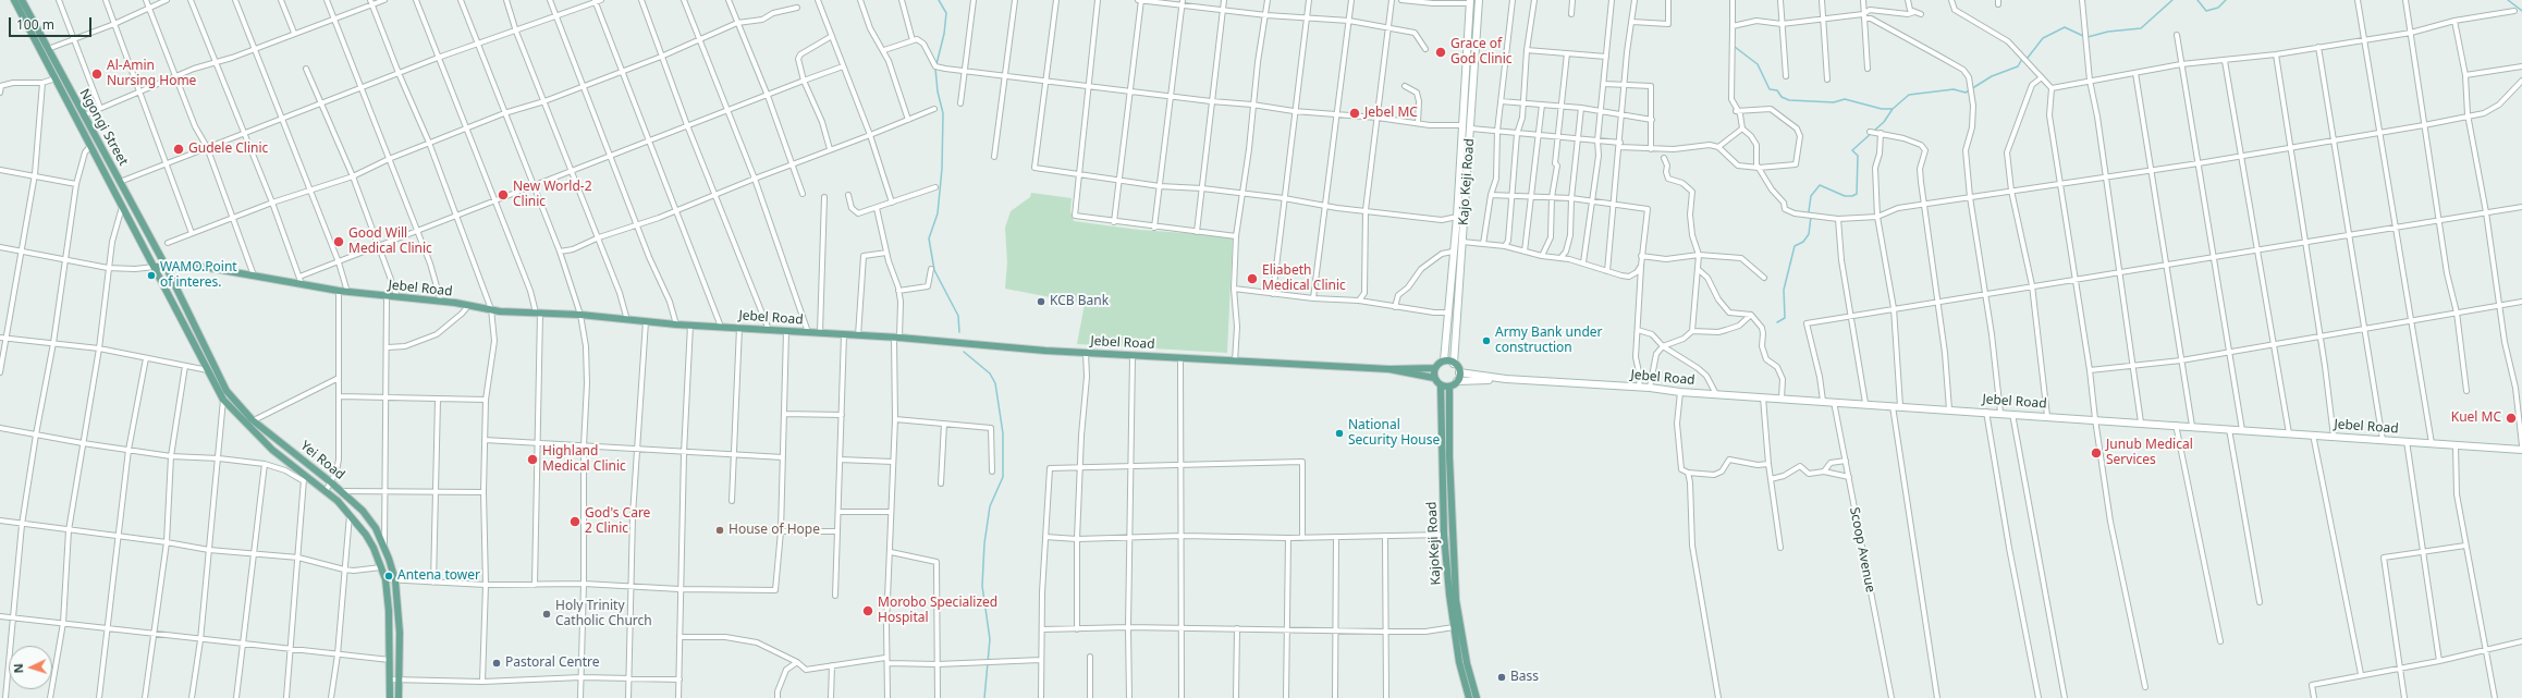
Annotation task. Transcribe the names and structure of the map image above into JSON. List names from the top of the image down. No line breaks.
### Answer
{"streets":{"main road":["Ngongi Street","Kajo Keji Road","Jebel Road","Yei Road","KajoKeji Road"],"street":["Scoop Avenue"]},"crossings":[["Ngongi Street","Jebel Road"],["Ngongi Street","Yei Road"],["Kajo Keji Road","Jebel Road"],["Kajo Keji Road","KajoKeji Road"],["Jebel Road","Yei Road"],["Jebel Road","KajoKeji Road"],["Jebel Road","Scoop Avenue"]],"places":["Grace of God Clinic","Al-Amin Nursing Home","Jebel MC","Gudele Clinic","New World-2 Clinic","Good Will Medical Clinic","WAMO.Point of interes.","Eliabeth Medical Clinic","KCB Bank","Army Bank under construction","Kuel MC","National Security House","Junub Medical Services","Highland Medical Clinic","God's Care 2 Clinic","House of Hope","Antena tower","Morobo Specialized Hospital","Holy Trinity Catholic Church","Pastoral Centre","Bass"],"scale_bar":"100 m","north":"left"}
